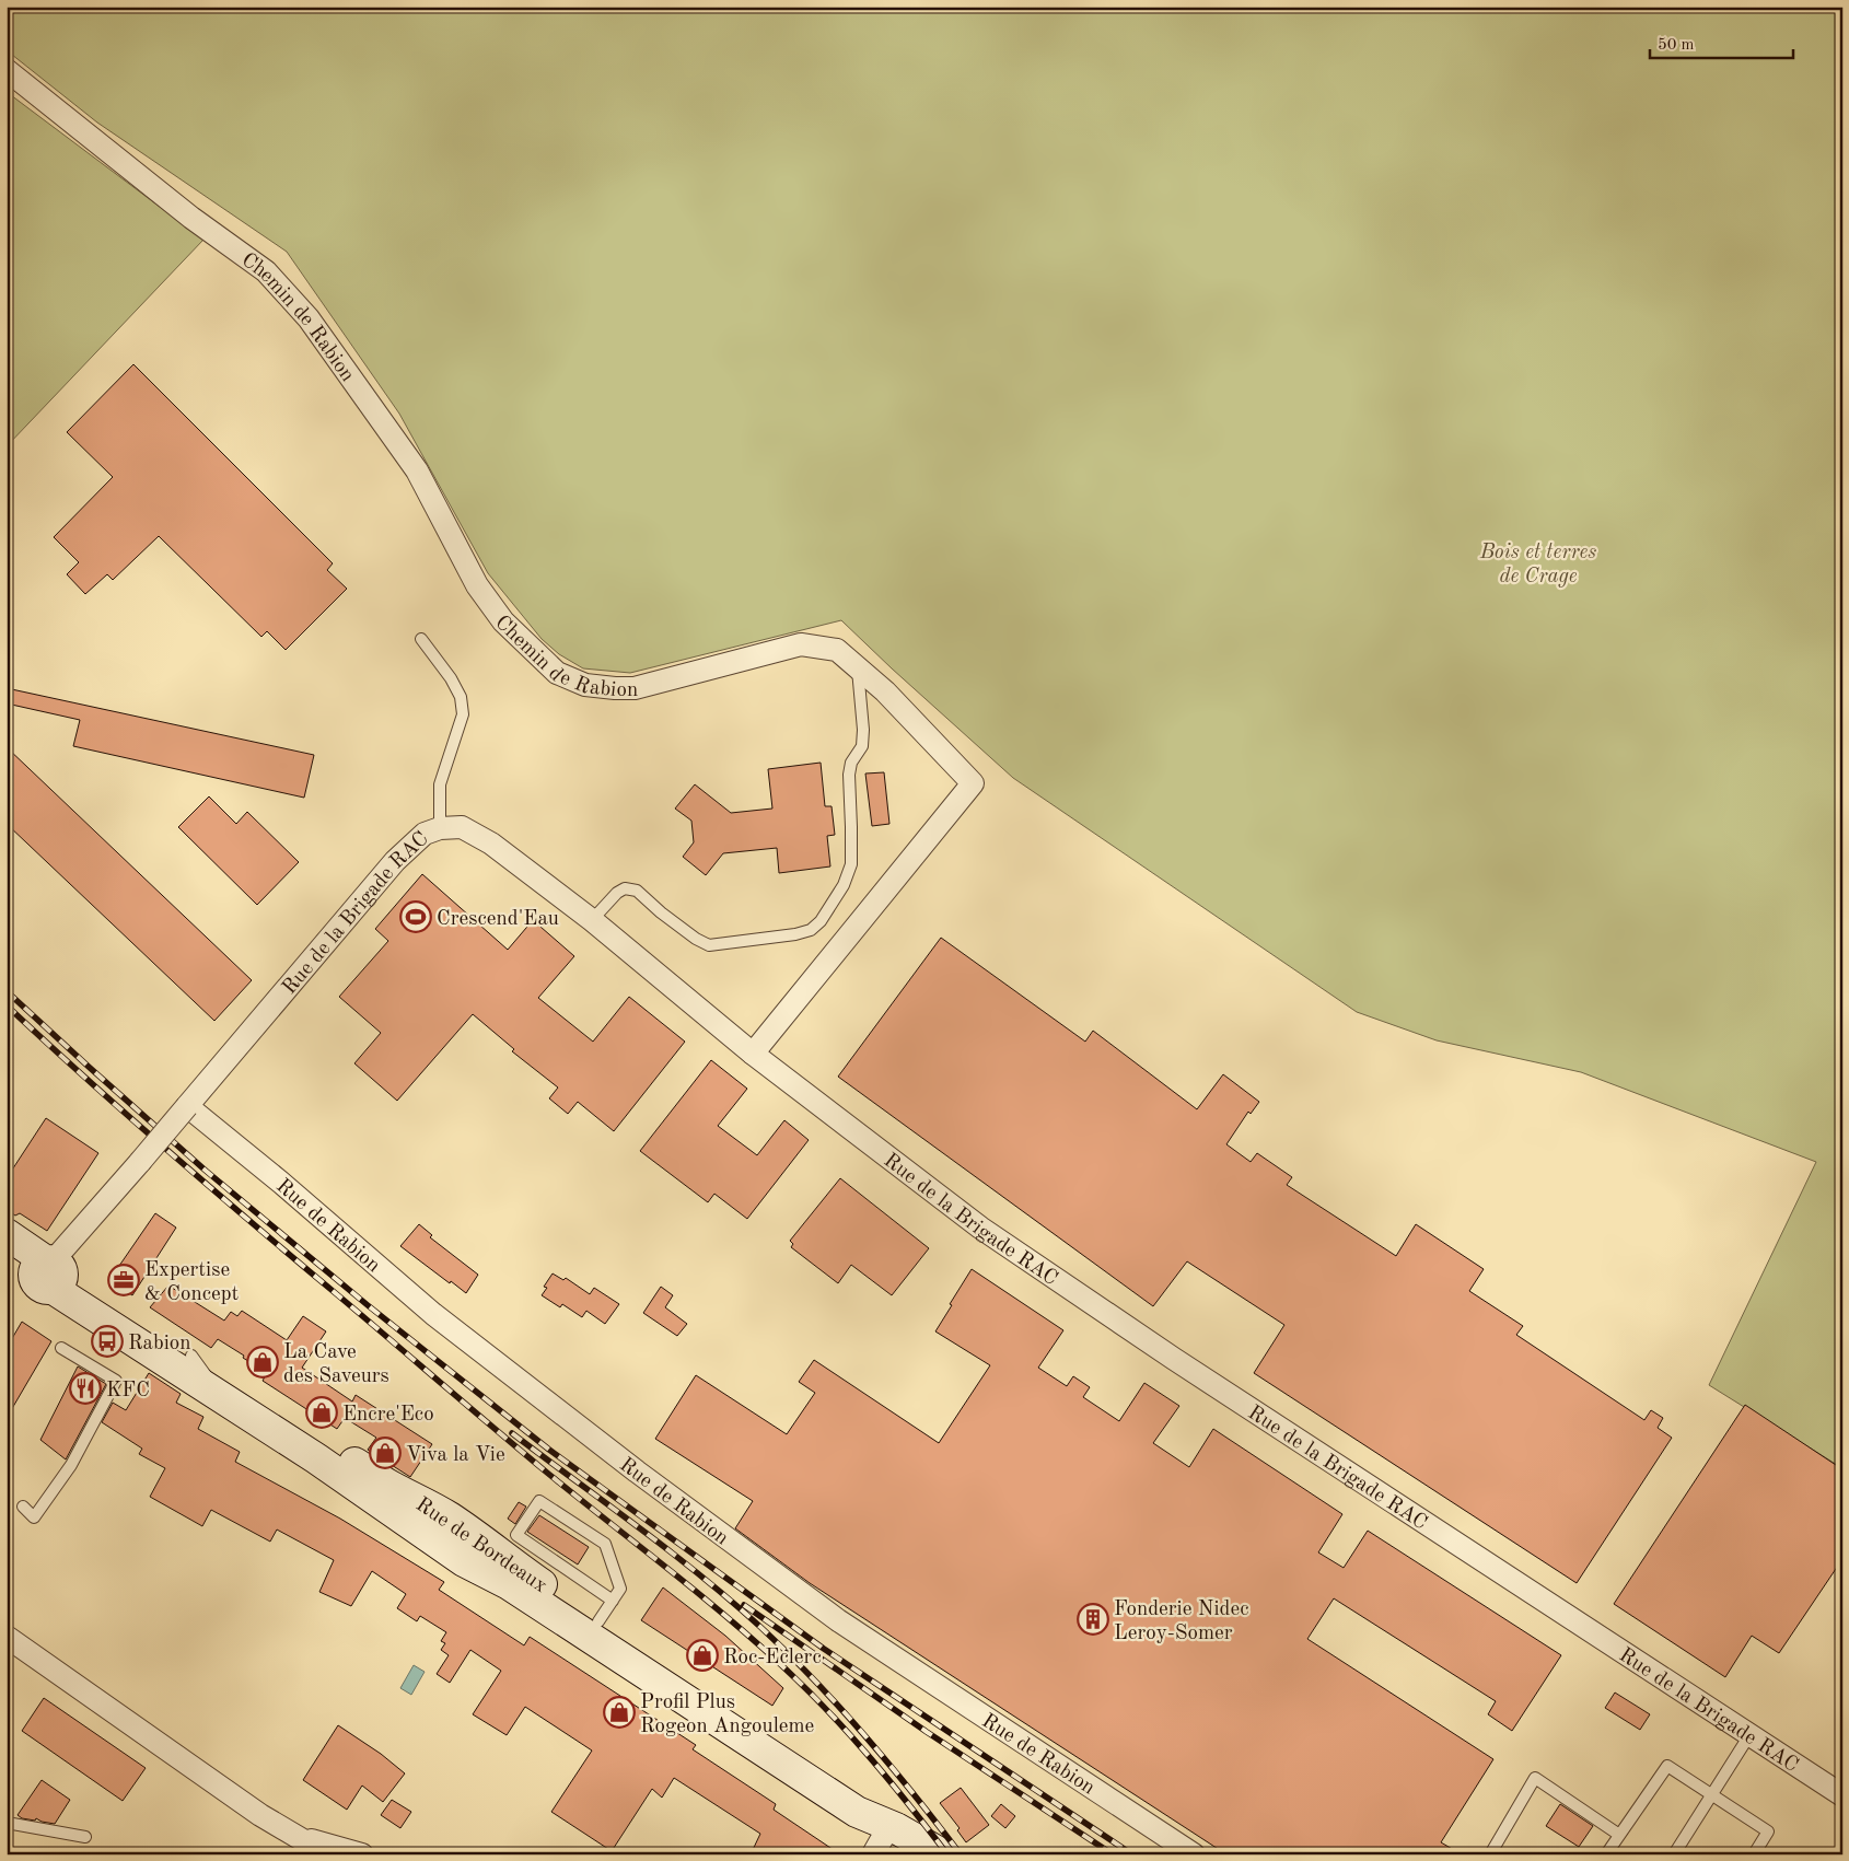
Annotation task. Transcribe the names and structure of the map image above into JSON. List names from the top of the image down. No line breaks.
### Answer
{"streets":{"main road":["Rue de Bordeaux"],"street":["Chemin de Rabion","Rue de la Brigade RAC","Rue de Rabion"]},"crossings":[["Chemin de Rabion","Rue de la Brigade RAC"],["Rue de la Brigade RAC","Rue de Rabion"],["Rue de la Brigade RAC","Rue de Bordeaux"]],"parks":["Bois et terres de Crage"],"places":{"sports":["Crescend'Eau"],"office":["Expertise & Concept"],"bus stop":["Rabion"],"shop":["La Cave des Saveurs","Encre'Eco","Viva la Vie","Roc-Eclerc","Profil Plus Rogeon Angouleme"],"restaurant":["KFC"],"building":["Fonderie Nidec Leroy-Somer"]},"scale_bar":"50 m"}
